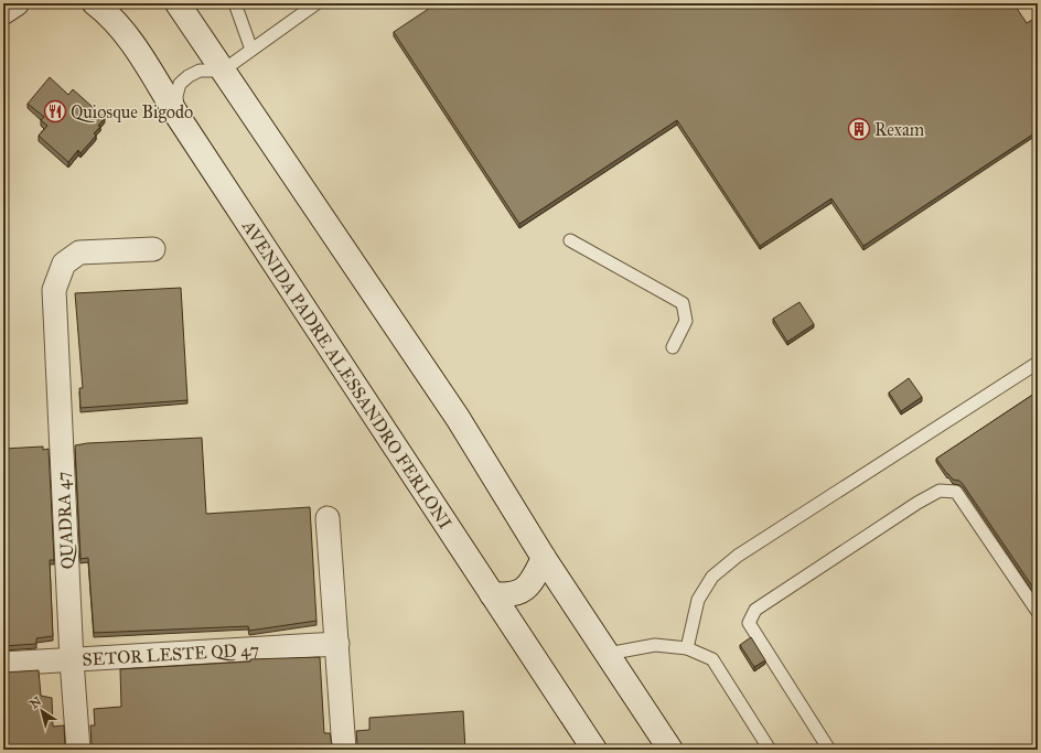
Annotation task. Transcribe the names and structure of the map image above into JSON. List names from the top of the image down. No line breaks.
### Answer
{"streets":{"main road":["AVENIDA PADRE ALESSANDRO FERLONI"],"street":["QUADRA 47","SETOR LESTE QD 47"]},"crossings":[["QUADRA 47","SETOR LESTE QD 47"]],"places":{"restaurant":["Quiosque Bigodo"],"building":["Rexam"]},"north":"top left"}
